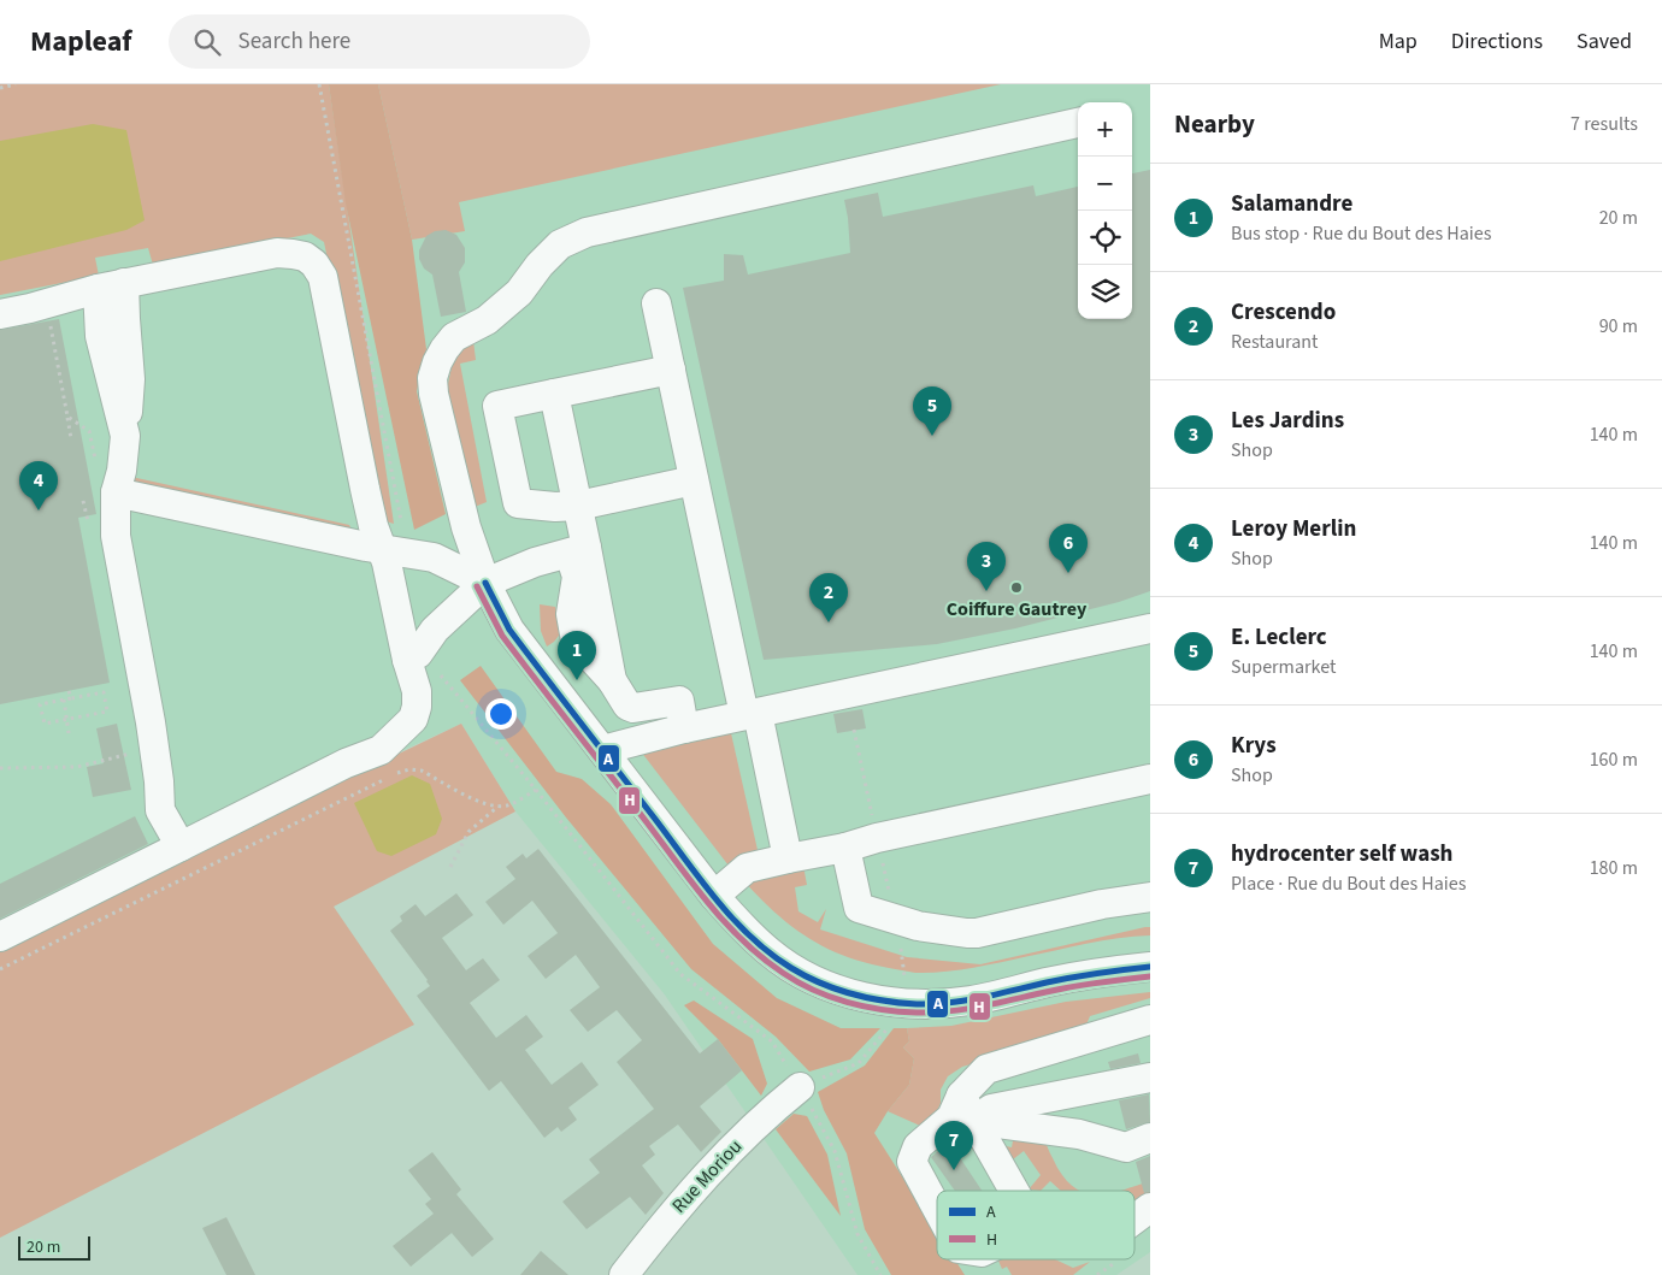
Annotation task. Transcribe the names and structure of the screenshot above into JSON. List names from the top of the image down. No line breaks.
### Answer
{"streets":{"street":["Rue Moriou"]},"places":["Coiffure Gautrey"],"lines":["transit line A","transit line H"],"legend":["A","H"],"scale_bar":"20 m","page":{"header":"Mapleaf","search":"Search here","nav":["Map","Directions","Saved"],"heading":["Nearby","7 results"],"map_buttons":["+","−"],"list":[{"mark":"1","name":"Salamandre","note":"Bus stop · Rue du Bout des Haies","value":"20 m"},{"mark":"2","name":"Crescendo","note":"Restaurant","value":"90 m"},{"mark":"3","name":"Les Jardins","note":"Shop","value":"140 m"},{"mark":"4","name":"Leroy Merlin","note":"Shop","value":"140 m"},{"mark":"5","name":"E. Leclerc","note":"Supermarket","value":"140 m"},{"mark":"6","name":"Krys","note":"Shop","value":"160 m"},{"mark":"7","name":"hydrocenter self wash","note":"Place · Rue du Bout des Haies","value":"180 m"}],"pins":["5","4","6","3","2","1","7"],"scale":"20 m"}}
